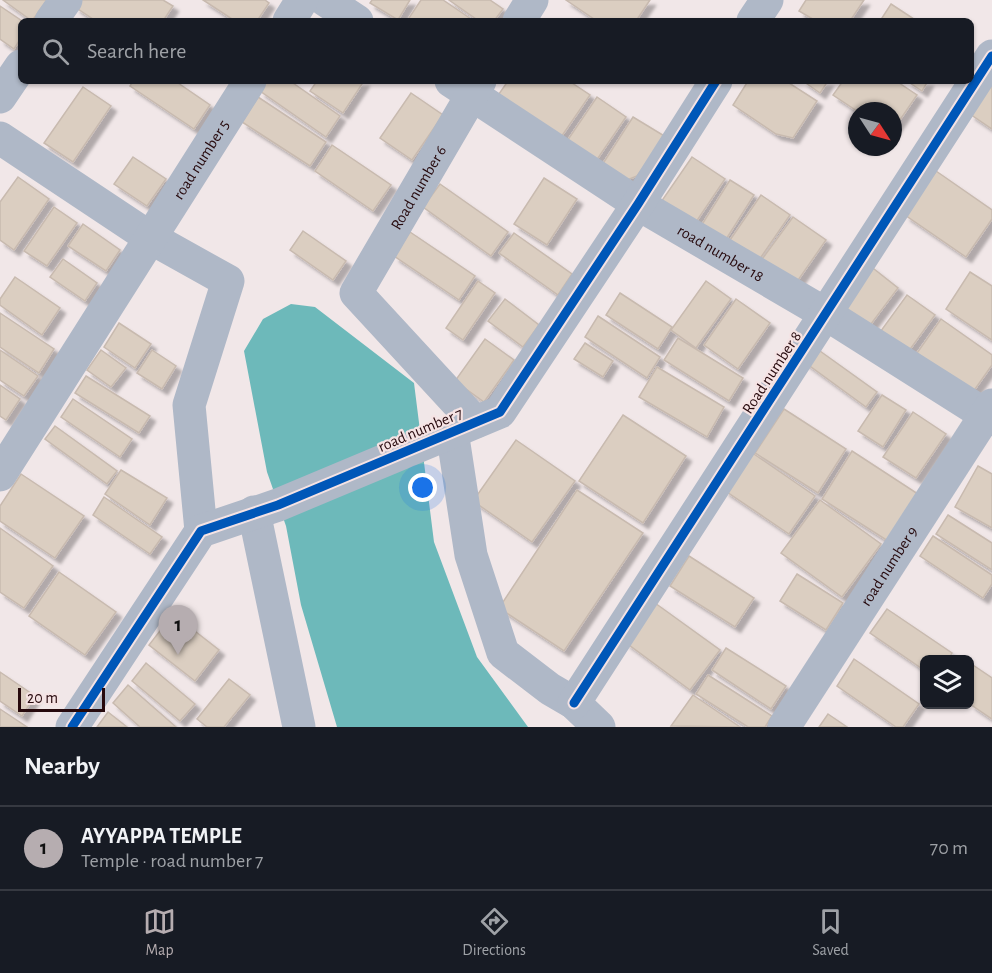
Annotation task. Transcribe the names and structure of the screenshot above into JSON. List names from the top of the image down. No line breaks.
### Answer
{"streets":{"street":["road number 5","Road number 6","road number 18","Road number 8","road number 7","road number 9"]},"crossings":[["Road number 6","road number 18"],["Road number 6","road number 7"],["road number 18","Road number 8"],["road number 18","road number 7"],["road number 18","road number 9"]],"scale_bar":"20 m","north":"bottom right","page":{"search":"Search here","pins":"1","scale":"20 m","heading":"Nearby","list":[{"mark":"1","name":"AYYAPPA TEMPLE","note":"Temple · road number 7","value":"70 m"}],"nav":["Map","Directions","Saved"]}}
